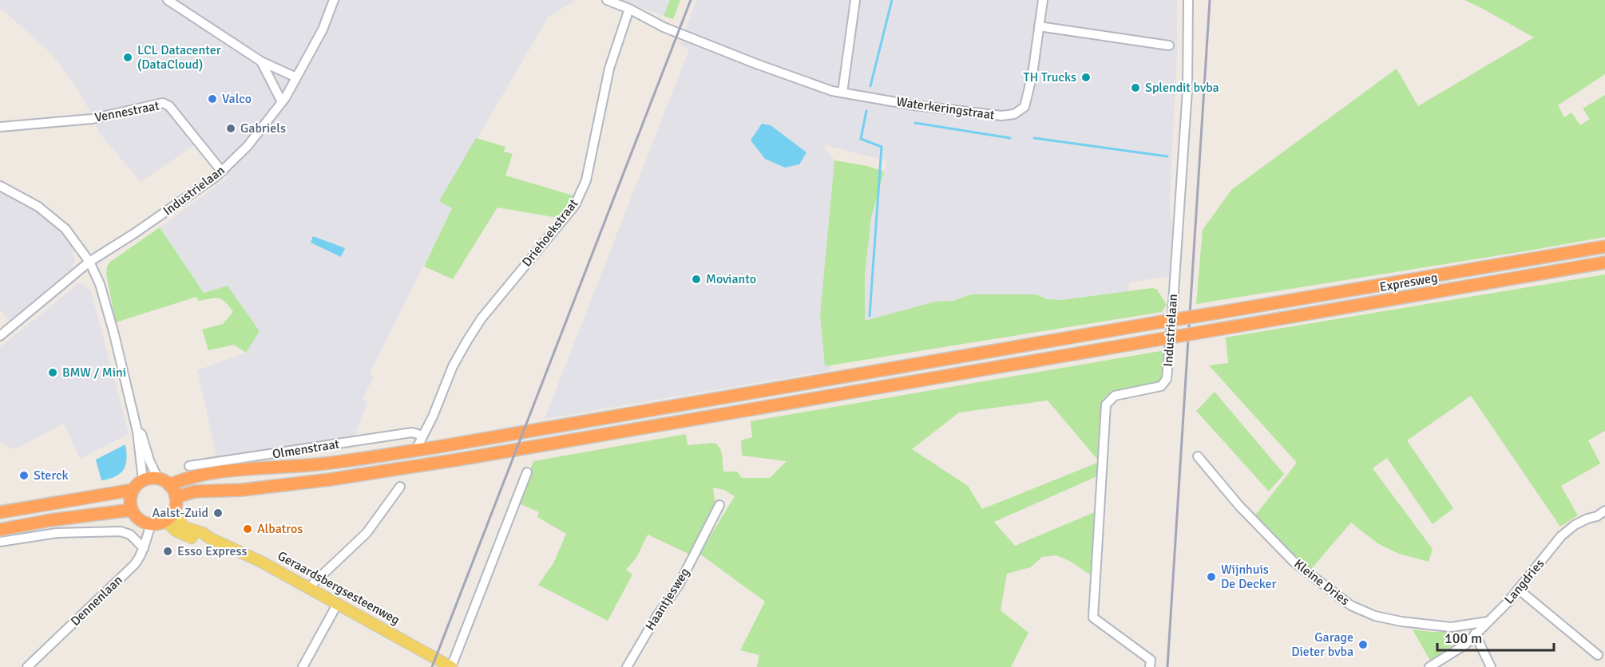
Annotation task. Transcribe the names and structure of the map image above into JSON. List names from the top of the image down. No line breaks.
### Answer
{"streets":{"highway":["Expresweg"],"main road":["Geraardsbergsesteenweg"],"street":["Waterkeringstraat","Vennestraat","Industrielaan","Driehoekstraat","Olmenstraat","Langdries","Kleine Dries","Haantjesweg","Dennenlaan"]},"crossings":[["Waterkeringstraat","Driehoekstraat"],["Vennestraat","Industrielaan"],["Driehoekstraat","Expresweg"],["Driehoekstraat","Olmenstraat"],["Expresweg","Geraardsbergsesteenweg"],["Expresweg","Dennenlaan"],["Langdries","Kleine Dries"],["Geraardsbergsesteenweg","Dennenlaan"]],"places":["LCL Datacenter (DataCloud)","TH Trucks","Splendit bvba","Valco","Gabriels","Movianto","BMW / Mini","Sterck","Aalst-Zuid","Albatros","Esso Express","Wijnhuis De Decker","Garage Dieter bvba"],"scale_bar":"100 m"}
